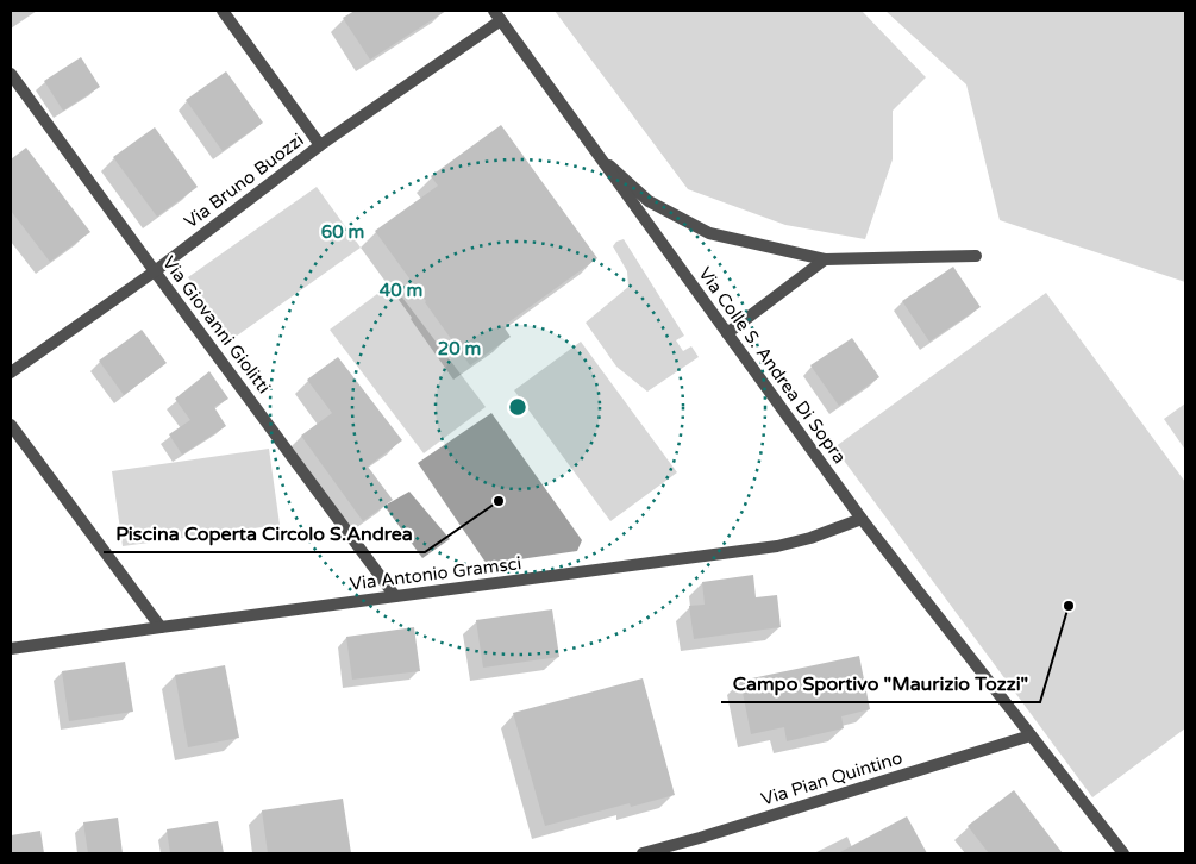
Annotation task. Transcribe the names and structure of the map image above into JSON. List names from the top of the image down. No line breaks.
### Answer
{"streets":{"street":["Via Bruno Buozzi","Via Giovanni Giolitti","Via Colle S. Andrea Di Sopra","Via Antonio Gramsci","Via Pian Quintino"]},"crossings":[["Via Bruno Buozzi","Via Giovanni Giolitti"],["Via Bruno Buozzi","Via Colle S. Andrea Di Sopra"],["Via Giovanni Giolitti","Via Antonio Gramsci"],["Via Colle S. Andrea Di Sopra","Via Antonio Gramsci"],["Via Colle S. Andrea Di Sopra","Via Pian Quintino"]],"places":["Piscina Coperta Circolo S.Andrea","Campo Sportivo \"Maurizio Tozzi\""],"rings":["60 m","40 m","20 m"]}
